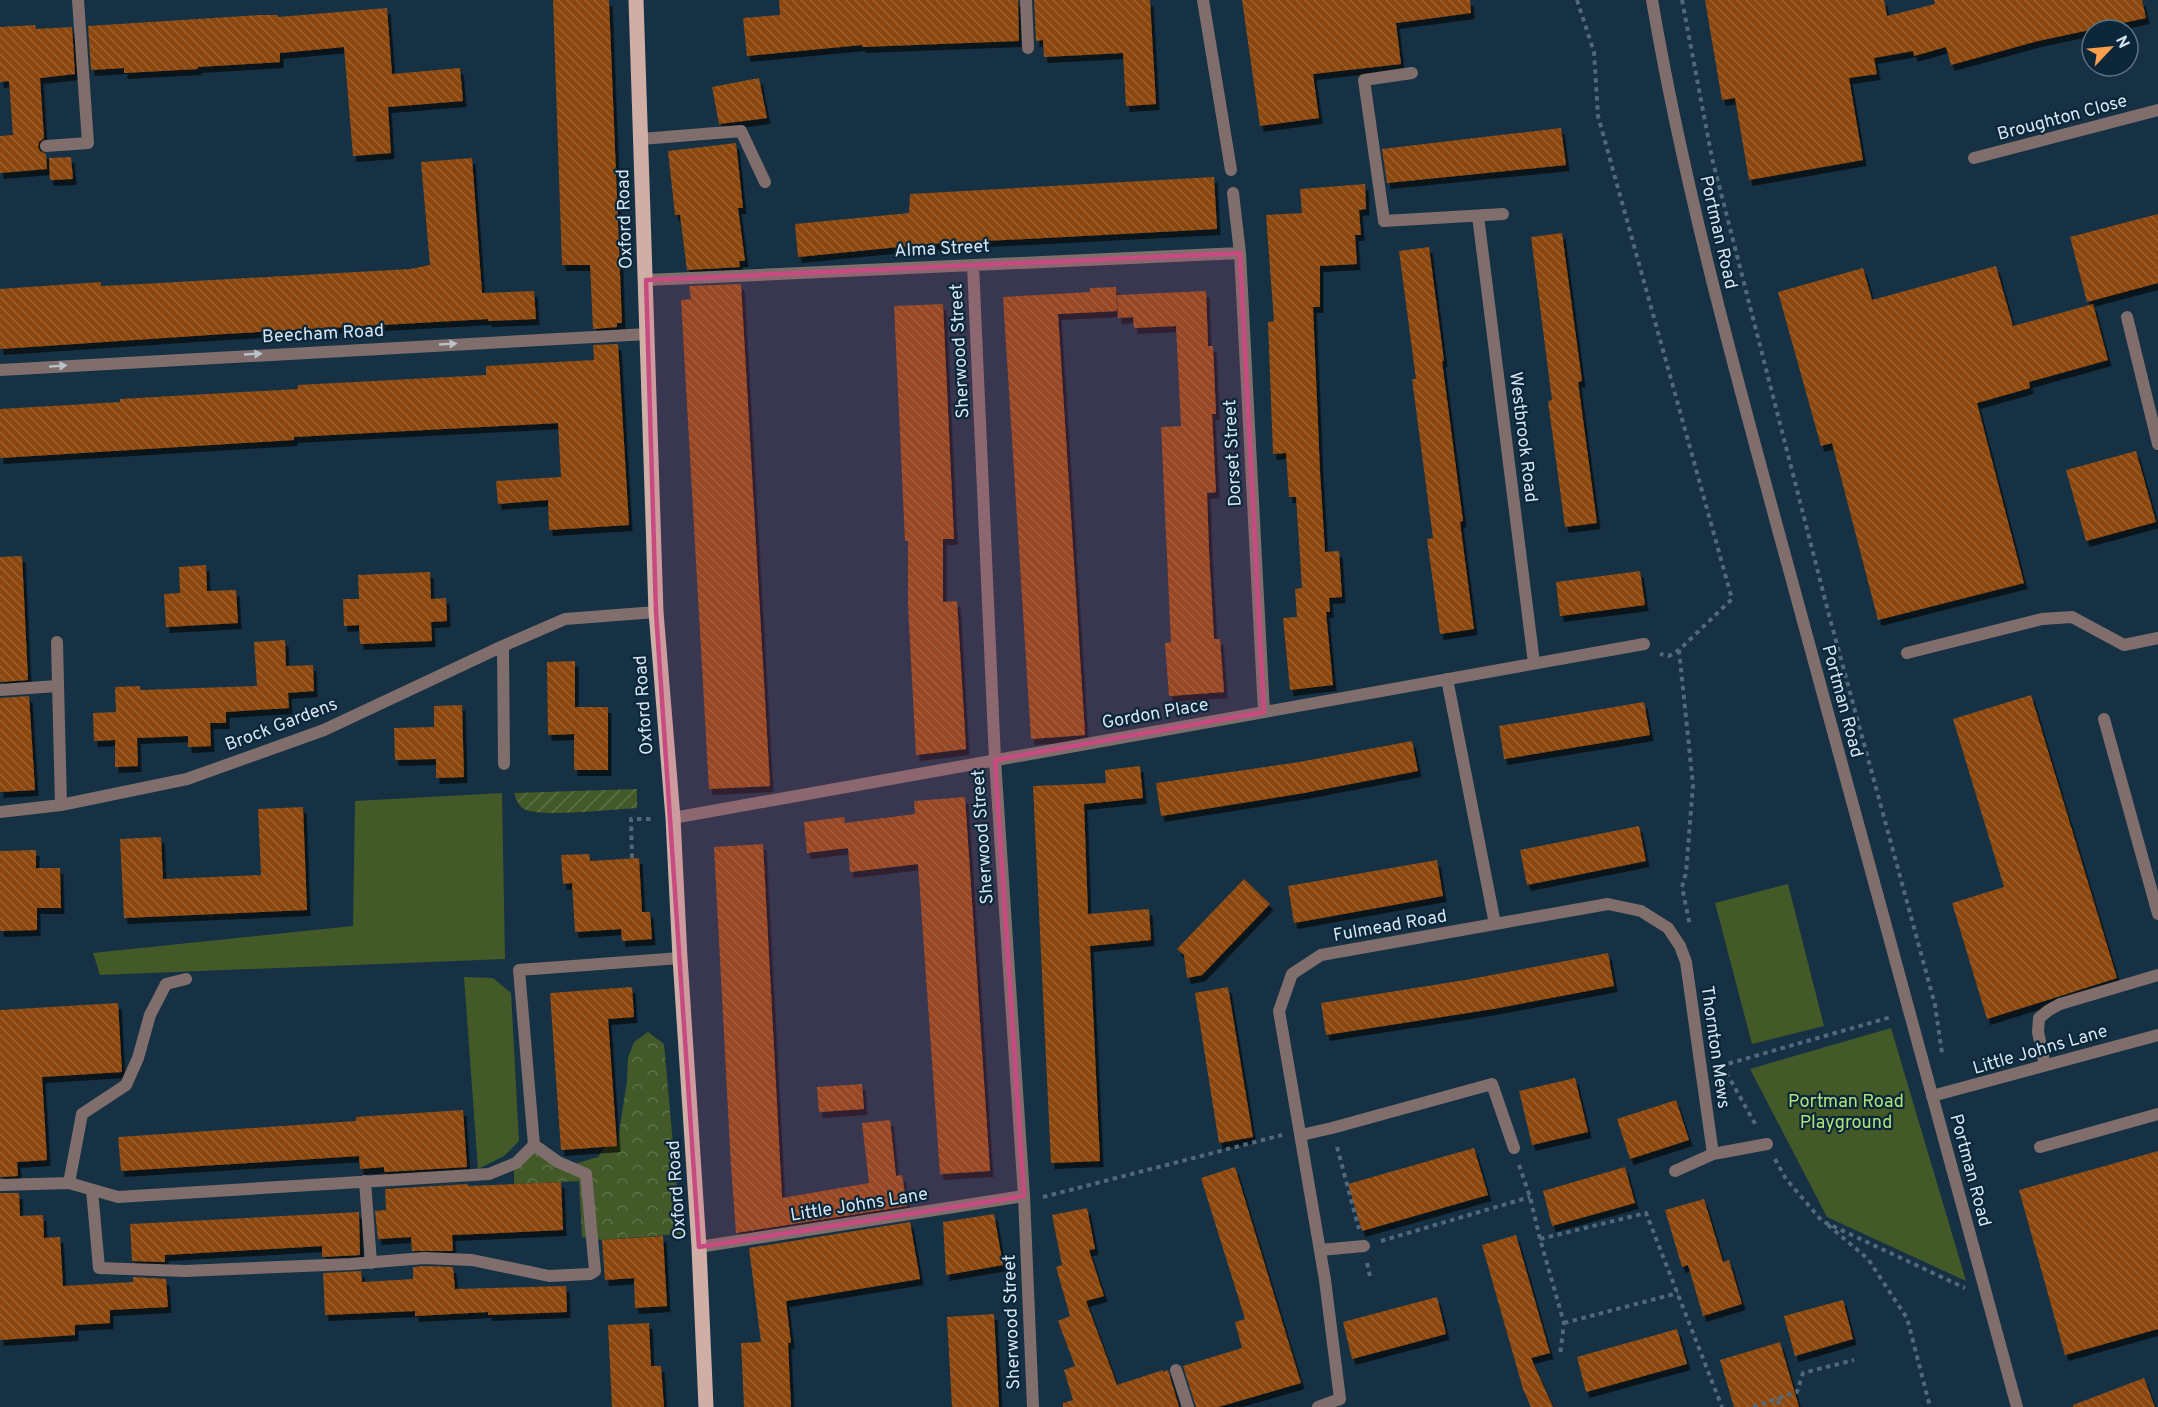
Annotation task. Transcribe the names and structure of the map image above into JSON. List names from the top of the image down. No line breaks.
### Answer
{"streets":{"main road":["Oxford Road"],"street":["Broughton Close","Portman Road","Alma Street","Beecham Road","Sherwood Street","Westbrook Road","Dorset Street","Gordon Place","Brock Gardens","Fulmead Road","Thornton Mews","Little Johns Lane"]},"crossings":[["Oxford Road","Alma Street"],["Oxford Road","Beecham Road"],["Oxford Road","Gordon Place"],["Oxford Road","Brock Gardens"],["Oxford Road","Little Johns Lane"],["Portman Road","Little Johns Lane"],["Alma Street","Sherwood Street"],["Alma Street","Dorset Street"],["Sherwood Street","Gordon Place"],["Sherwood Street","Little Johns Lane"],["Westbrook Road","Gordon Place"],["Dorset Street","Gordon Place"],["Fulmead Road","Thornton Mews"]],"one_way":["Beecham Road"],"parks":["Portman Road Playground"],"north":"top right"}
